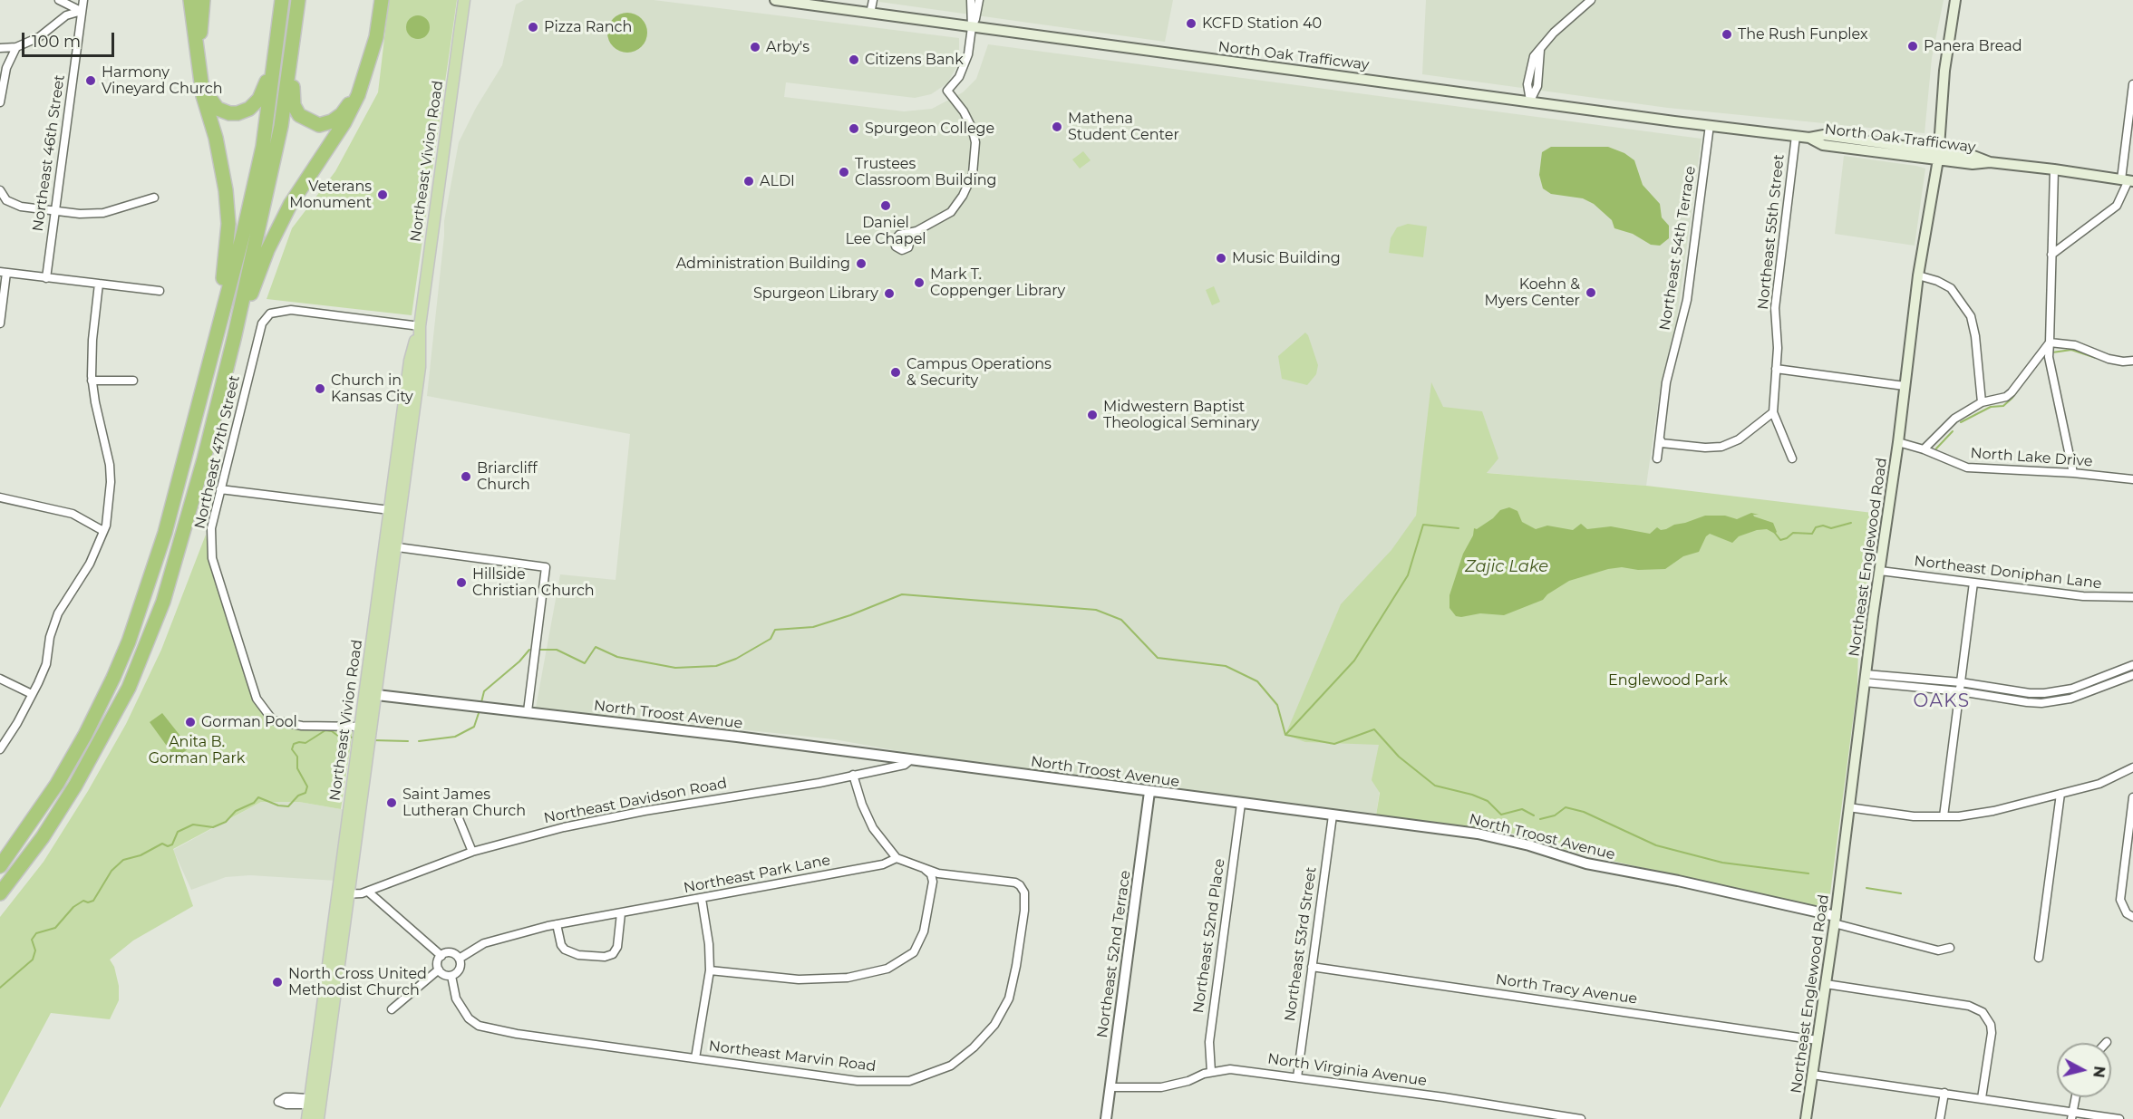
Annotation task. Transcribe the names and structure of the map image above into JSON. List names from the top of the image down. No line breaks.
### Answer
{"streets":{"main road":["North Oak Trafficway","Northeast Vivion Road","Northeast Englewood Road"],"street":["Northeast 46th Street","Northeast 55th Street","Northeast 54th Terrace","Northeast 47th Street","North Lake Drive","Northeast Doniphan Lane","North Troost Avenue","Northeast Davidson Road","Northeast Park Lane","Northeast 52nd Place","Northeast 53rd Street","Northeast 52nd Terrace","North Tracy Avenue","Northeast Marvin Road","North Virginia Avenue"]},"crossings":[["North Oak Trafficway","Northeast 55th Street"],["North Oak Trafficway","Northeast 54th Terrace"],["North Oak Trafficway","Northeast Englewood Road"],["Northeast Vivion Road","Northeast 47th Street"],["Northeast Vivion Road","North Troost Avenue"],["Northeast Vivion Road","Northeast Davidson Road"],["North Lake Drive","Northeast Englewood Road"],["Northeast Englewood Road","Northeast Doniphan Lane"],["Northeast Englewood Road","North Troost Avenue"],["Northeast Englewood Road","North Tracy Avenue"],["North Troost Avenue","Northeast Davidson Road"],["North Troost Avenue","Northeast 52nd Place"],["North Troost Avenue","Northeast 53rd Street"],["North Troost Avenue","Northeast 52nd Terrace"],["Northeast Park Lane","Northeast Marvin Road"],["Northeast 52nd Place","North Virginia Avenue"],["Northeast 53rd Street","North Tracy Avenue"],["Northeast 53rd Street","North Virginia Avenue"],["Northeast 52nd Terrace","North Virginia Avenue"]],"districts":["OAKS"],"water":["Zajic Lake"],"parks":["Englewood Park","Anita B. Gorman Park"],"places":["KCFD Station 40","Pizza Ranch","The Rush Funplex","Panera Bread","Arby's","Citizens Bank","Harmony Vineyard Church","Mathena Student Center","Spurgeon College","Trustees Classroom Building","ALDI","Veterans Monument","Daniel Lee Chapel","Music Building","Administration Building","Mark T. Coppenger Library","Koehn & Myers Center","Spurgeon Library","Campus Operations & Security","Church in Kansas City","Midwestern Baptist Theological Seminary","Briarcliff Church","Hillside Christian Church","Gorman Pool","Saint James Lutheran Church","North Cross United Methodist Church"],"scale_bar":"100 m","north":"right"}
